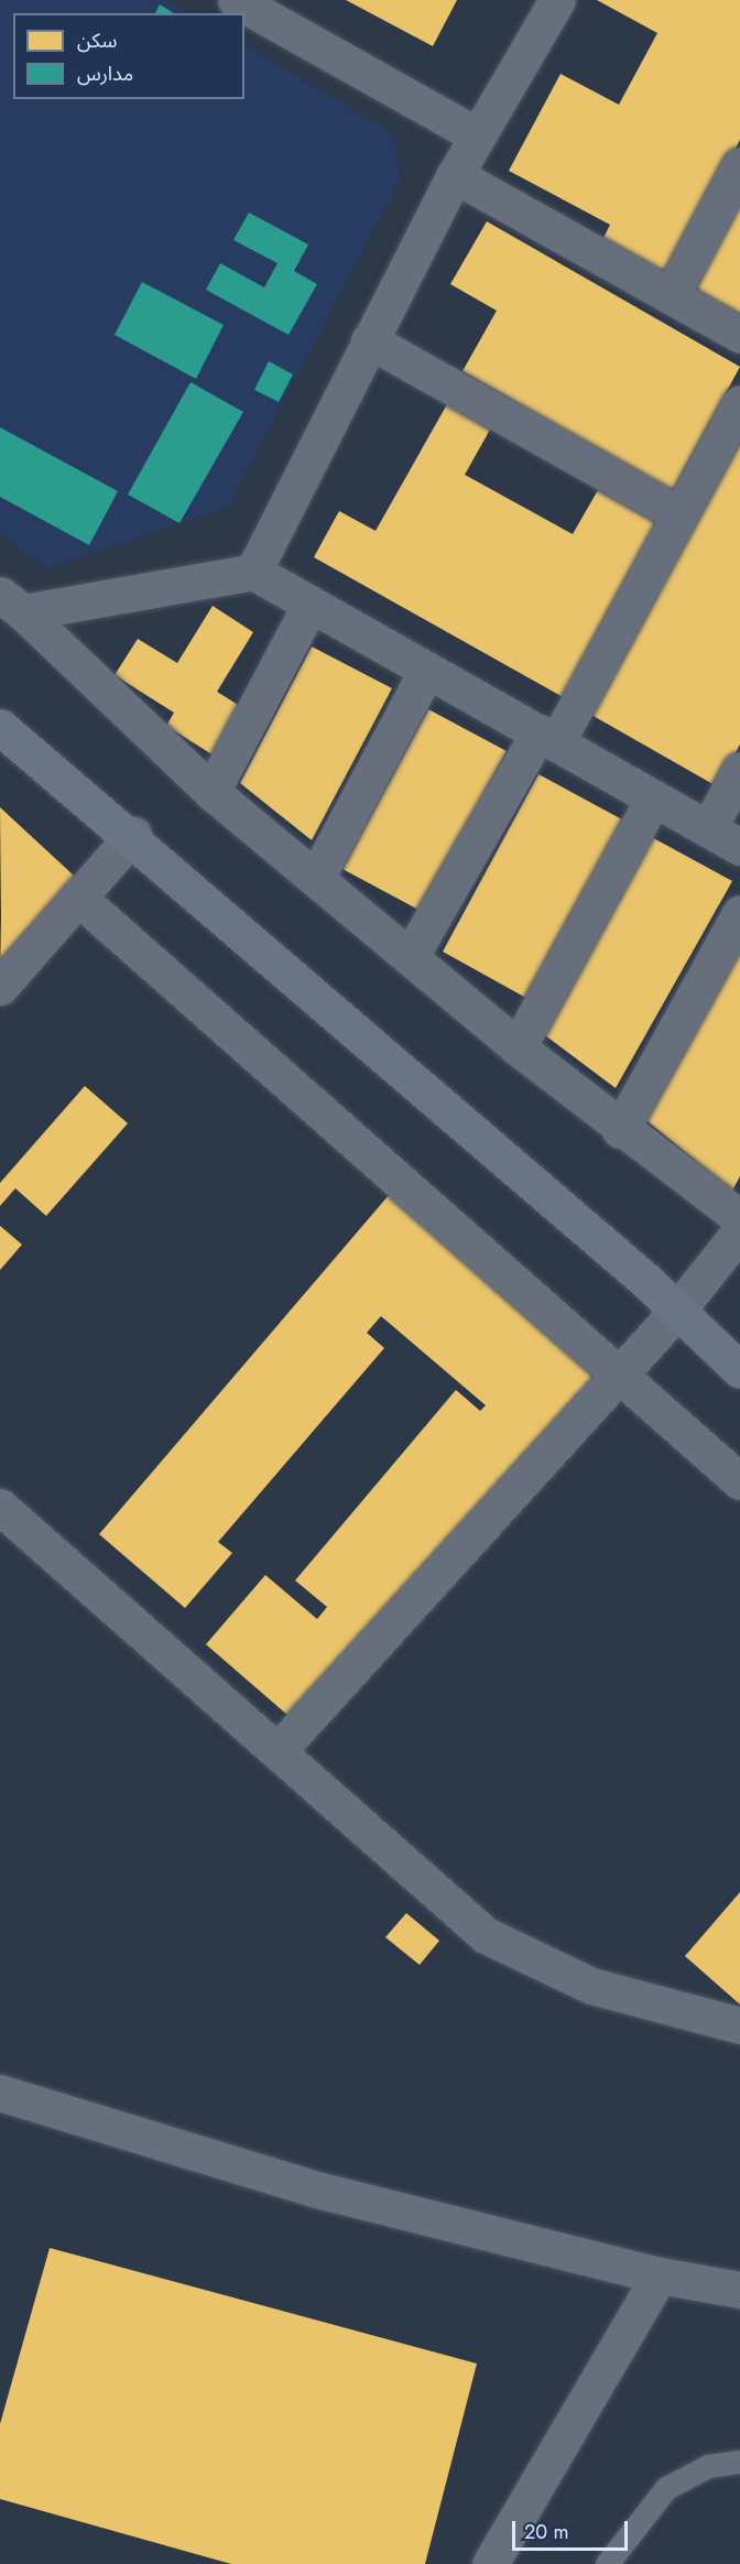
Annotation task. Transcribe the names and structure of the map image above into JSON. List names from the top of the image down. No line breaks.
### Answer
{"legend":["سكن","مدارس"],"scale_bar":"20 m"}
